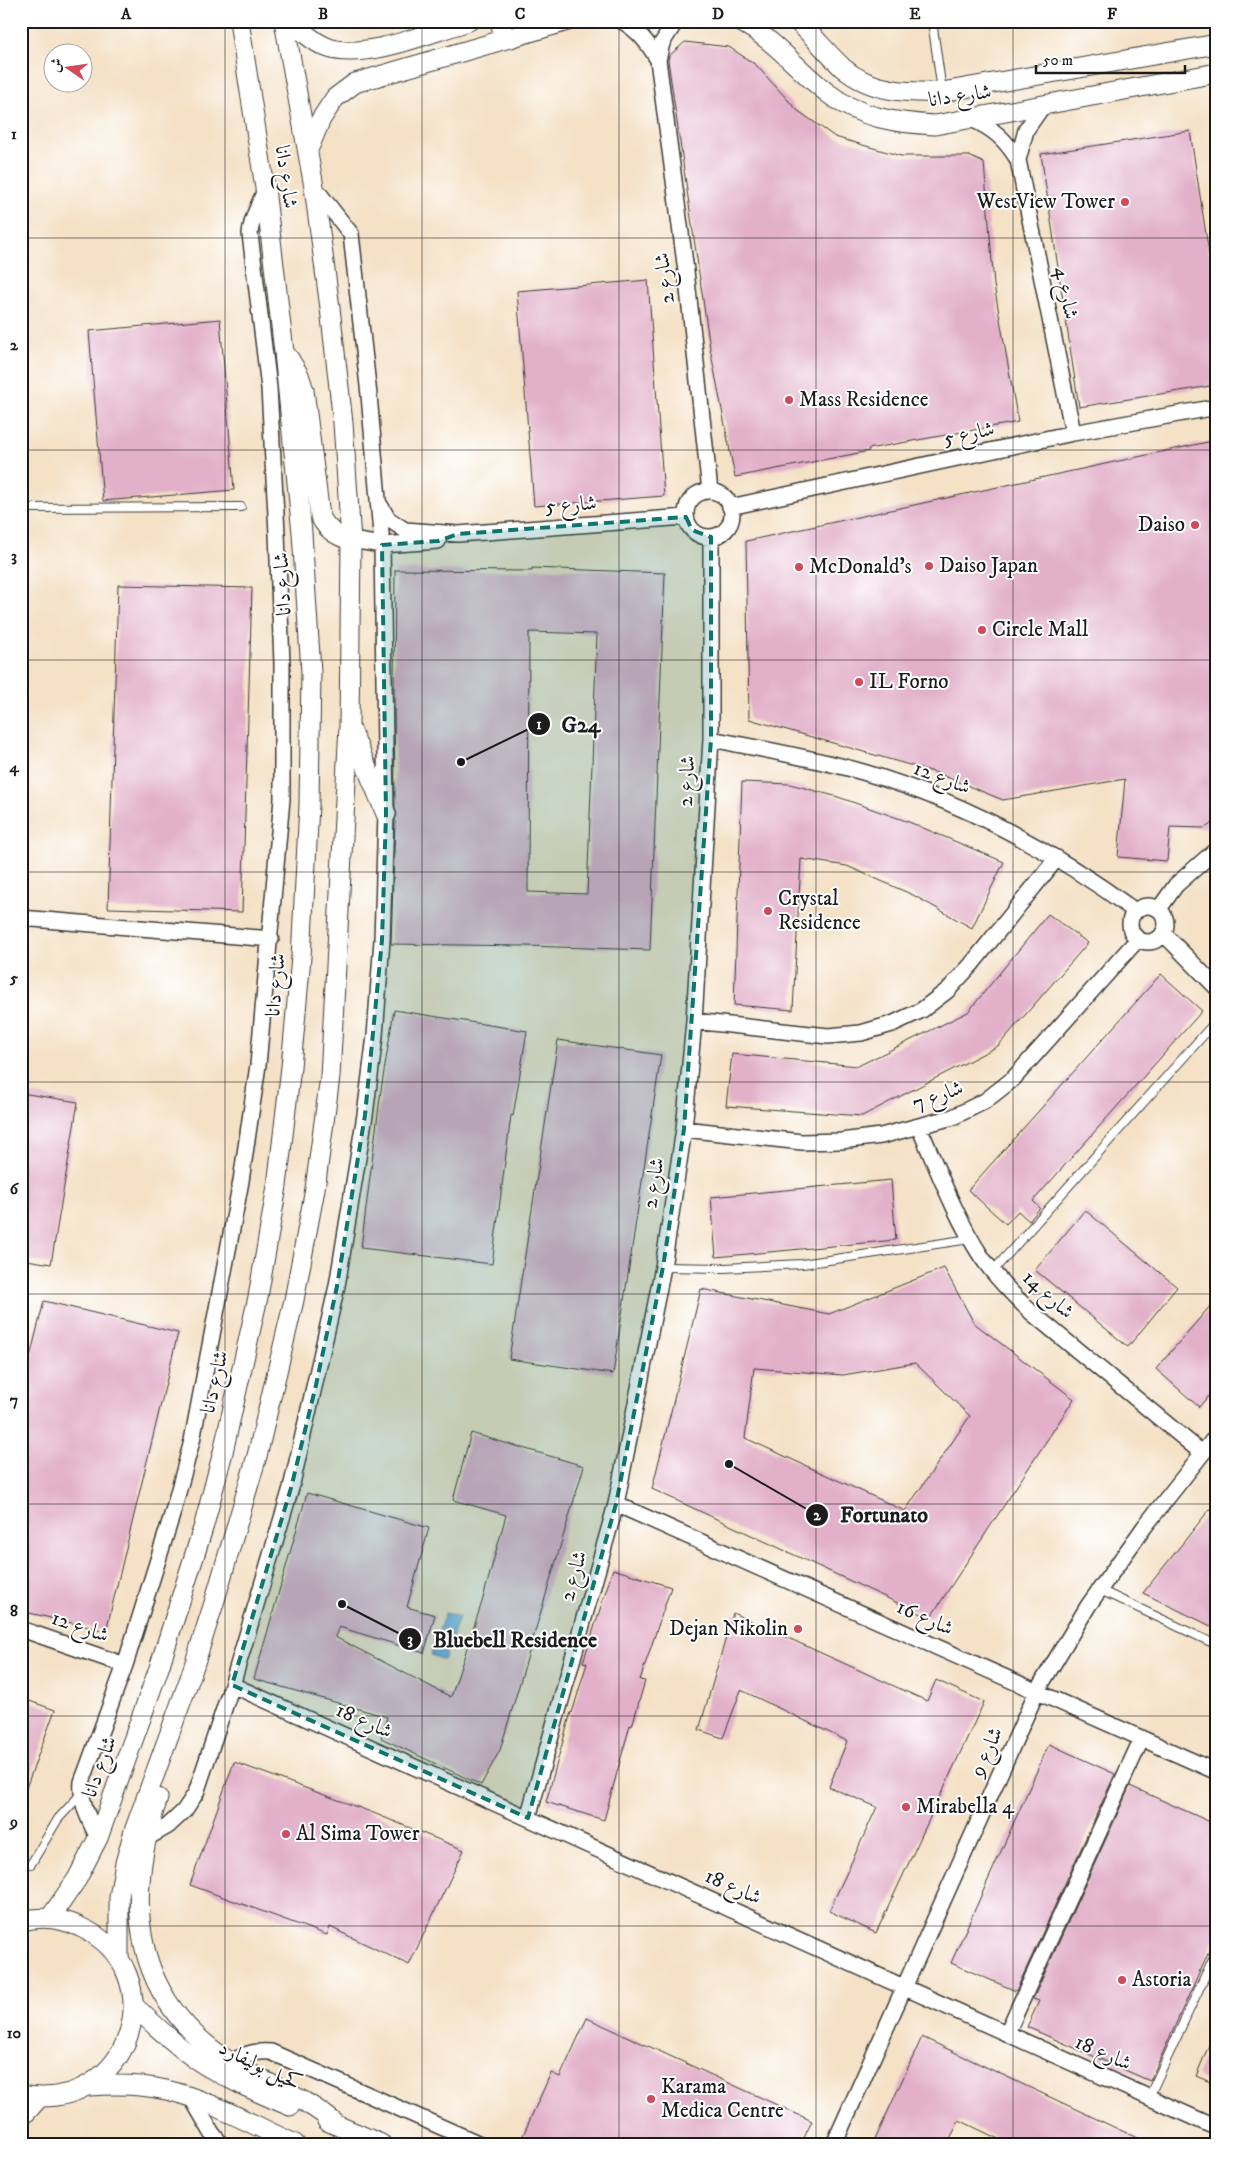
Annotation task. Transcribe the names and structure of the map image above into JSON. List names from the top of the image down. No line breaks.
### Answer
{"streets":{"street":["شارع دانا","شارع 2","شارع 4","شارع 5","شارع 12","شارع 7","شارع 14","شارع 16","شارع 18","شارع 9","كحيل بوليفارد"]},"crossings":[["شارع دانا","شارع 4"],["شارع دانا","شارع 5"],["شارع 2","شارع 5"],["شارع 2","شارع 12"],["شارع 2","شارع 7"],["شارع 2","شارع 16"],["شارع 2","شارع 18"],["شارع 4","شارع 5"],["شارع 12","شارع 7"],["شارع 7","شارع 14"],["شارع 14","شارع 9"],["شارع 16","شارع 9"],["شارع 18","شارع 9"]],"places":["WestView Tower","Mass Residence","Daiso","Daiso Japan","McDonald's","Circle Mall","IL Forno","G24","Crystal Residence","Fortunato","Bluebell Residence","Dejan Nikolin","Mirabella 4","Al Sima Tower","Astoria","Karama Medica Centre"],"scale_bar":"50 m","north":"left","grid":{"columns":["A","B","C","D","E","F"],"rows":["1","2","3","4","5","6","7","8","9","10"]}}
